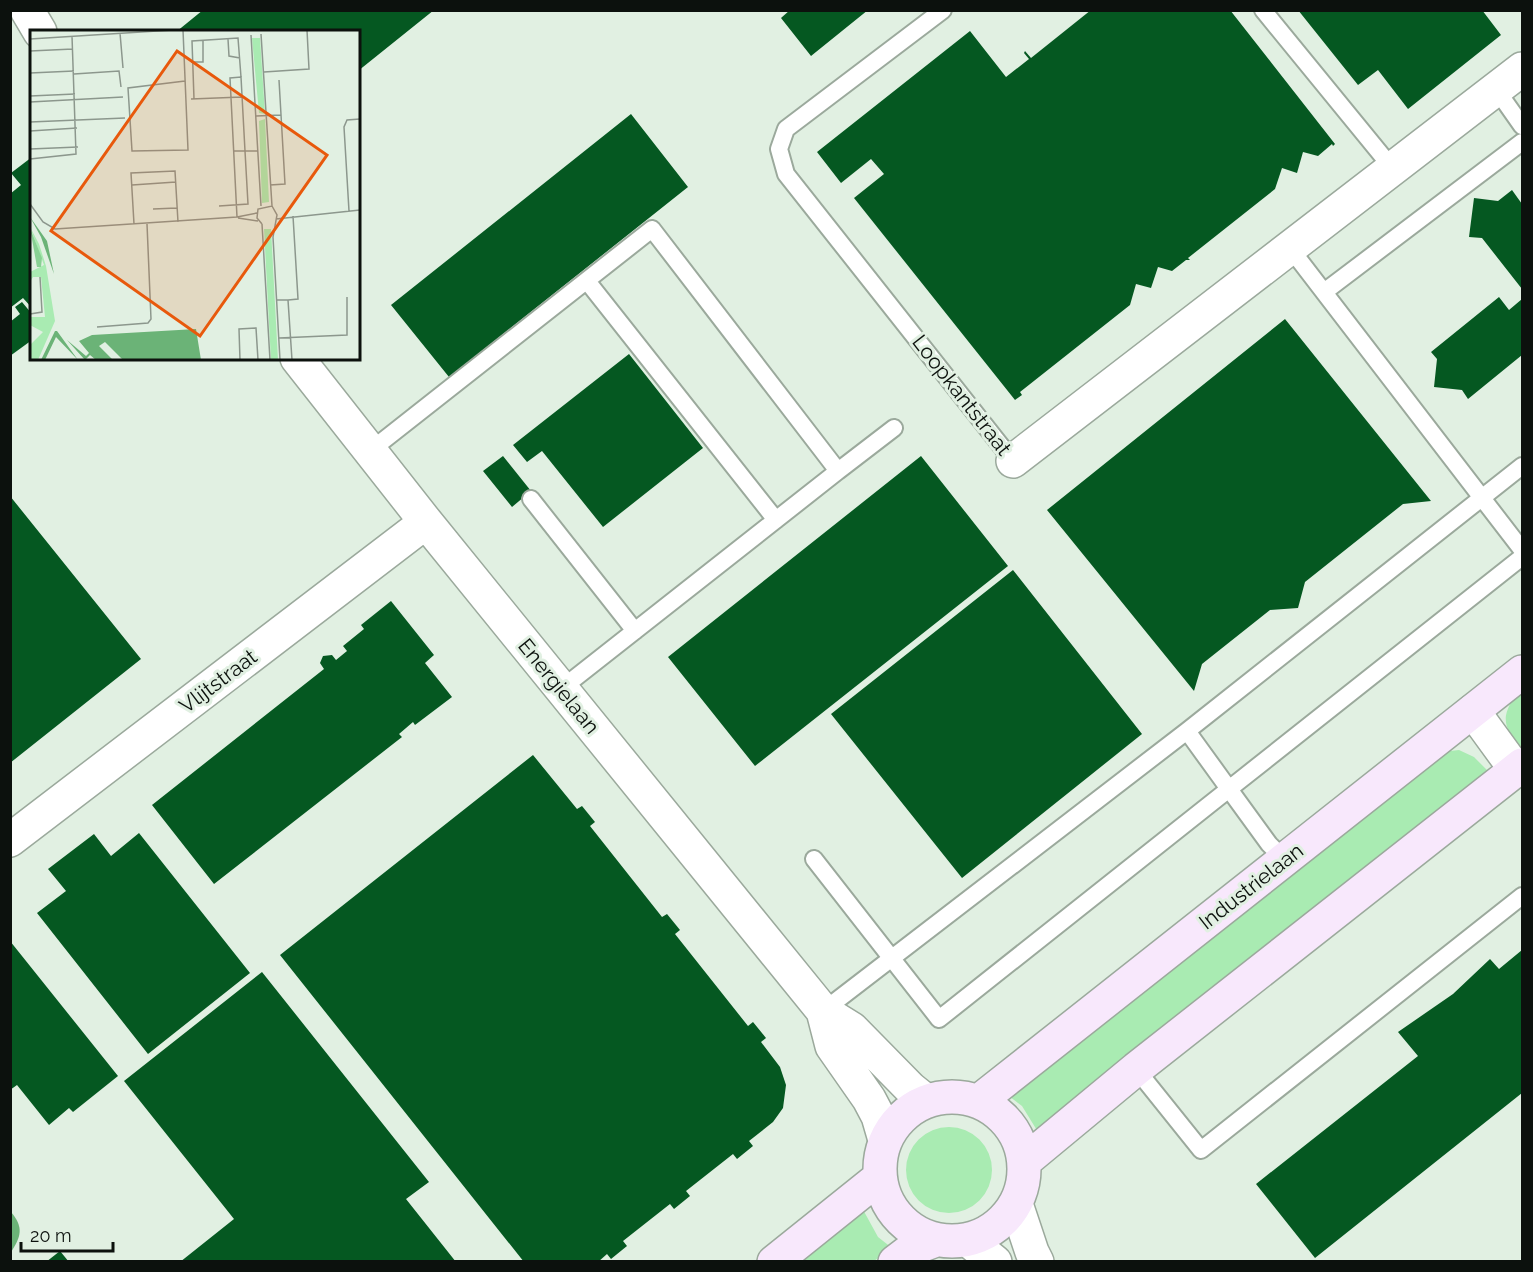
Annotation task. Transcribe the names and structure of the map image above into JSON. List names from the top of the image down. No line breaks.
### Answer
{"streets":{"main road":["Industrielaan"],"street":["Loopkantstraat","Vlijtstraat","Energielaan"]},"crossings":[["Vlijtstraat","Energielaan"],["Energielaan","Industrielaan"]],"scale_bar":"20 m"}
